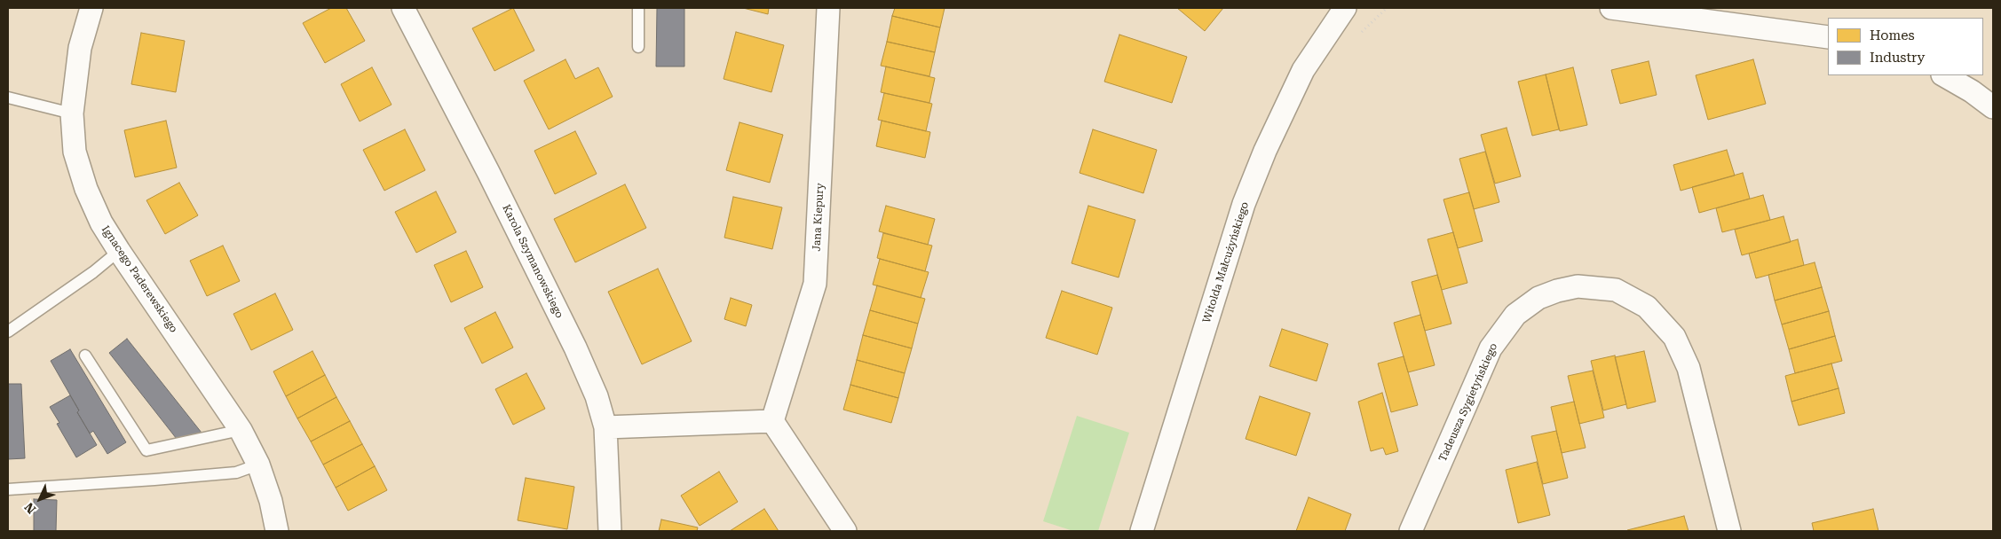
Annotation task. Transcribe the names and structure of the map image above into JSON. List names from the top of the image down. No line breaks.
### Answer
{"streets":{"street":["Jana Kiepury","Karola Szymanowskiego","Witolda Małcużyńskiego","Ignacego Paderewskiego","Tadeusza Sygietyńskiego"]},"legend":["Homes","Industry"],"north":"bottom left"}
